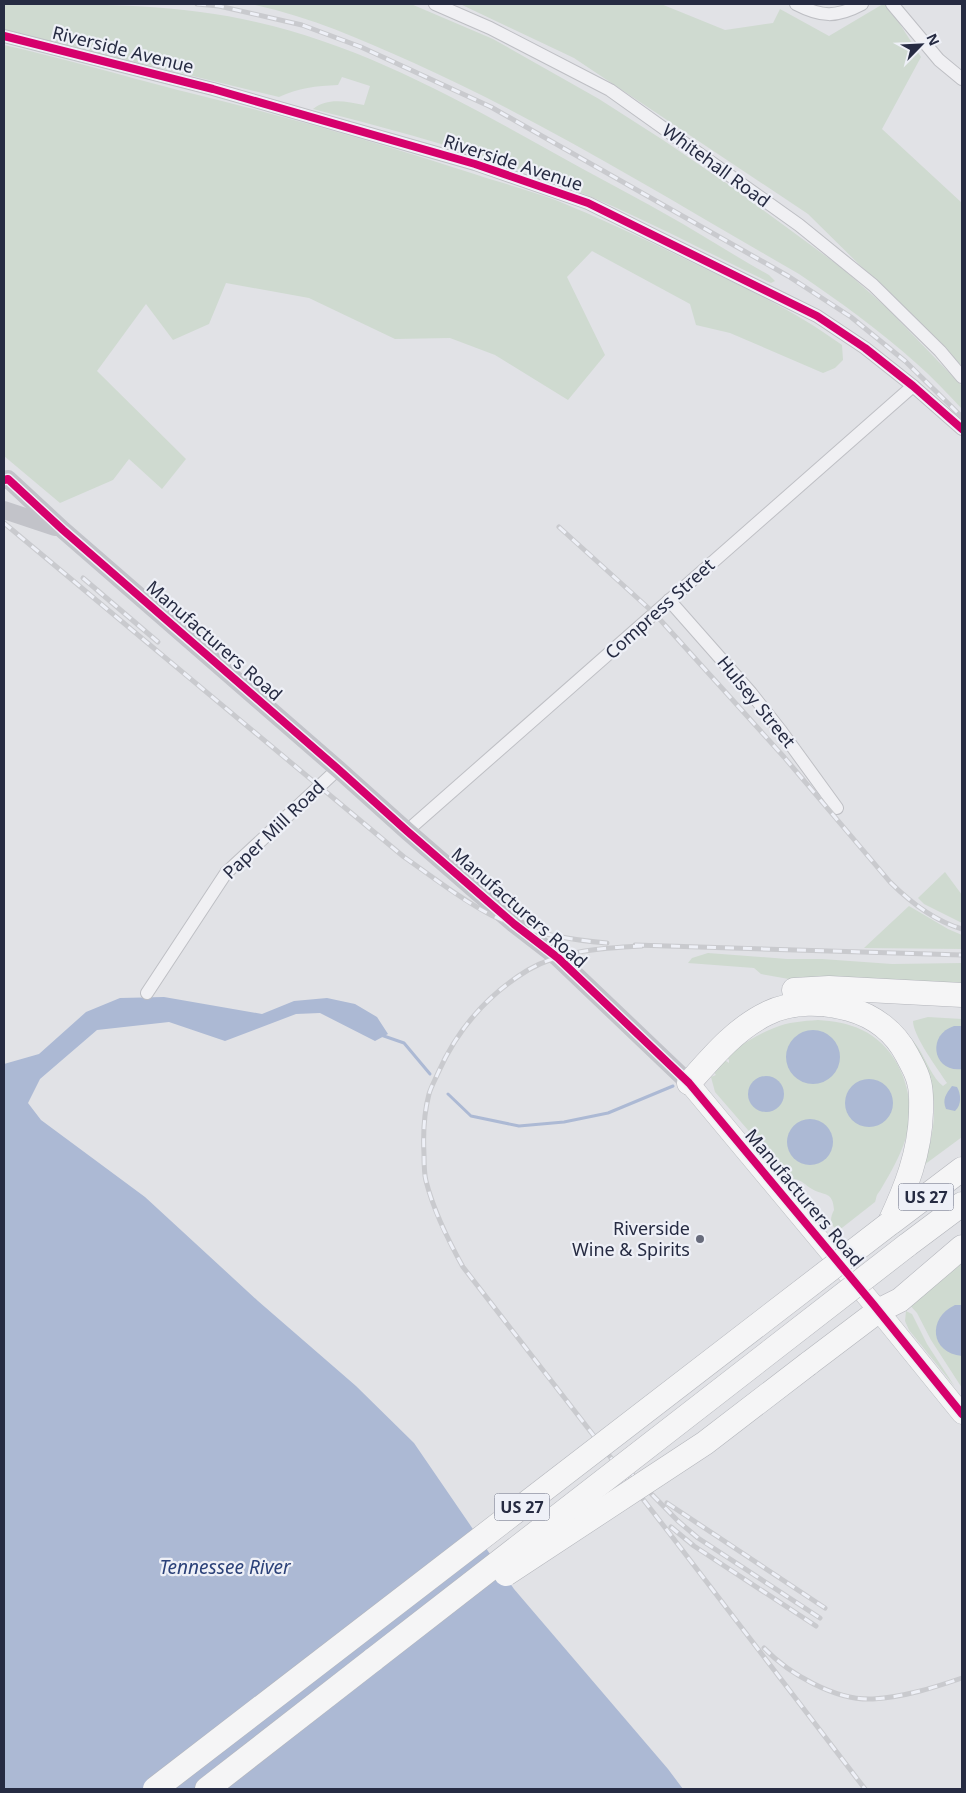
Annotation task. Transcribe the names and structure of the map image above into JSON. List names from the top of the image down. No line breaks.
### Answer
{"streets":{"highway":["US 27"],"main road":["Manufacturers Road"],"street":["Riverside Avenue","Whitehall Road","Compress Street","Hulsey Street","Paper Mill Road"]},"crossings":[["Riverside Avenue","Compress Street"],["Compress Street","Manufacturers Road"],["Compress Street","Hulsey Street"],["Manufacturers Road","Paper Mill Road"]],"water":["Tennessee River"],"places":["Riverside Wine & Spirits"],"north":"top right"}
